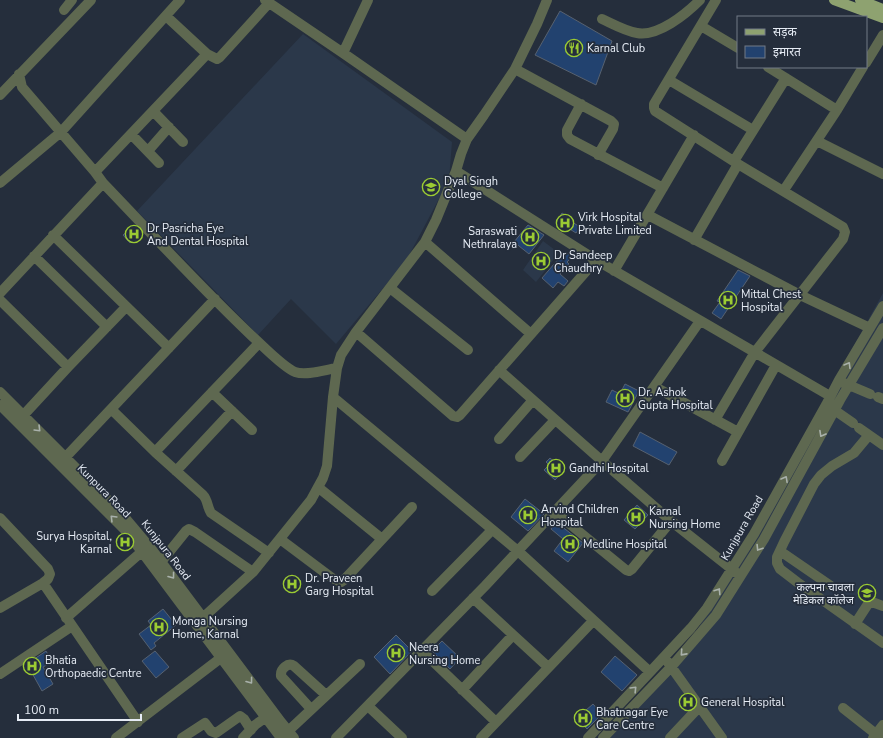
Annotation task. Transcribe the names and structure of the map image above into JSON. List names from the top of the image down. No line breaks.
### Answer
{"streets":{"street":["Kunjpura Road"]},"places":{"restaurant":["Karnal Club"],"school or university":["Dyal Singh College","कल्पना चावला मेडिकल कॉलेज"],"hospital":["Virk Hospital Private Limited","Dr Pasricha Eye And Dental Hospital","Saraswati Nethralaya","Dr Sandeep Chaudhry","Mittal Chest Hospital","Dr. Ashok Gupta Hospital","Gandhi Hospital","Arvind Children Hospital","Karnal Nursing Home","Surya Hospital, Karnal","Medline Hospital","Dr. Praveen Garg Hospital","Monga Nursing Home, Karnal","Neera Nursing Home","Bhatia Orthopaedic Centre","General Hospital","Bhatnagar Eye Care Centre"]},"legend":["सड़क","इमारत"],"scale_bar":"100 m"}
